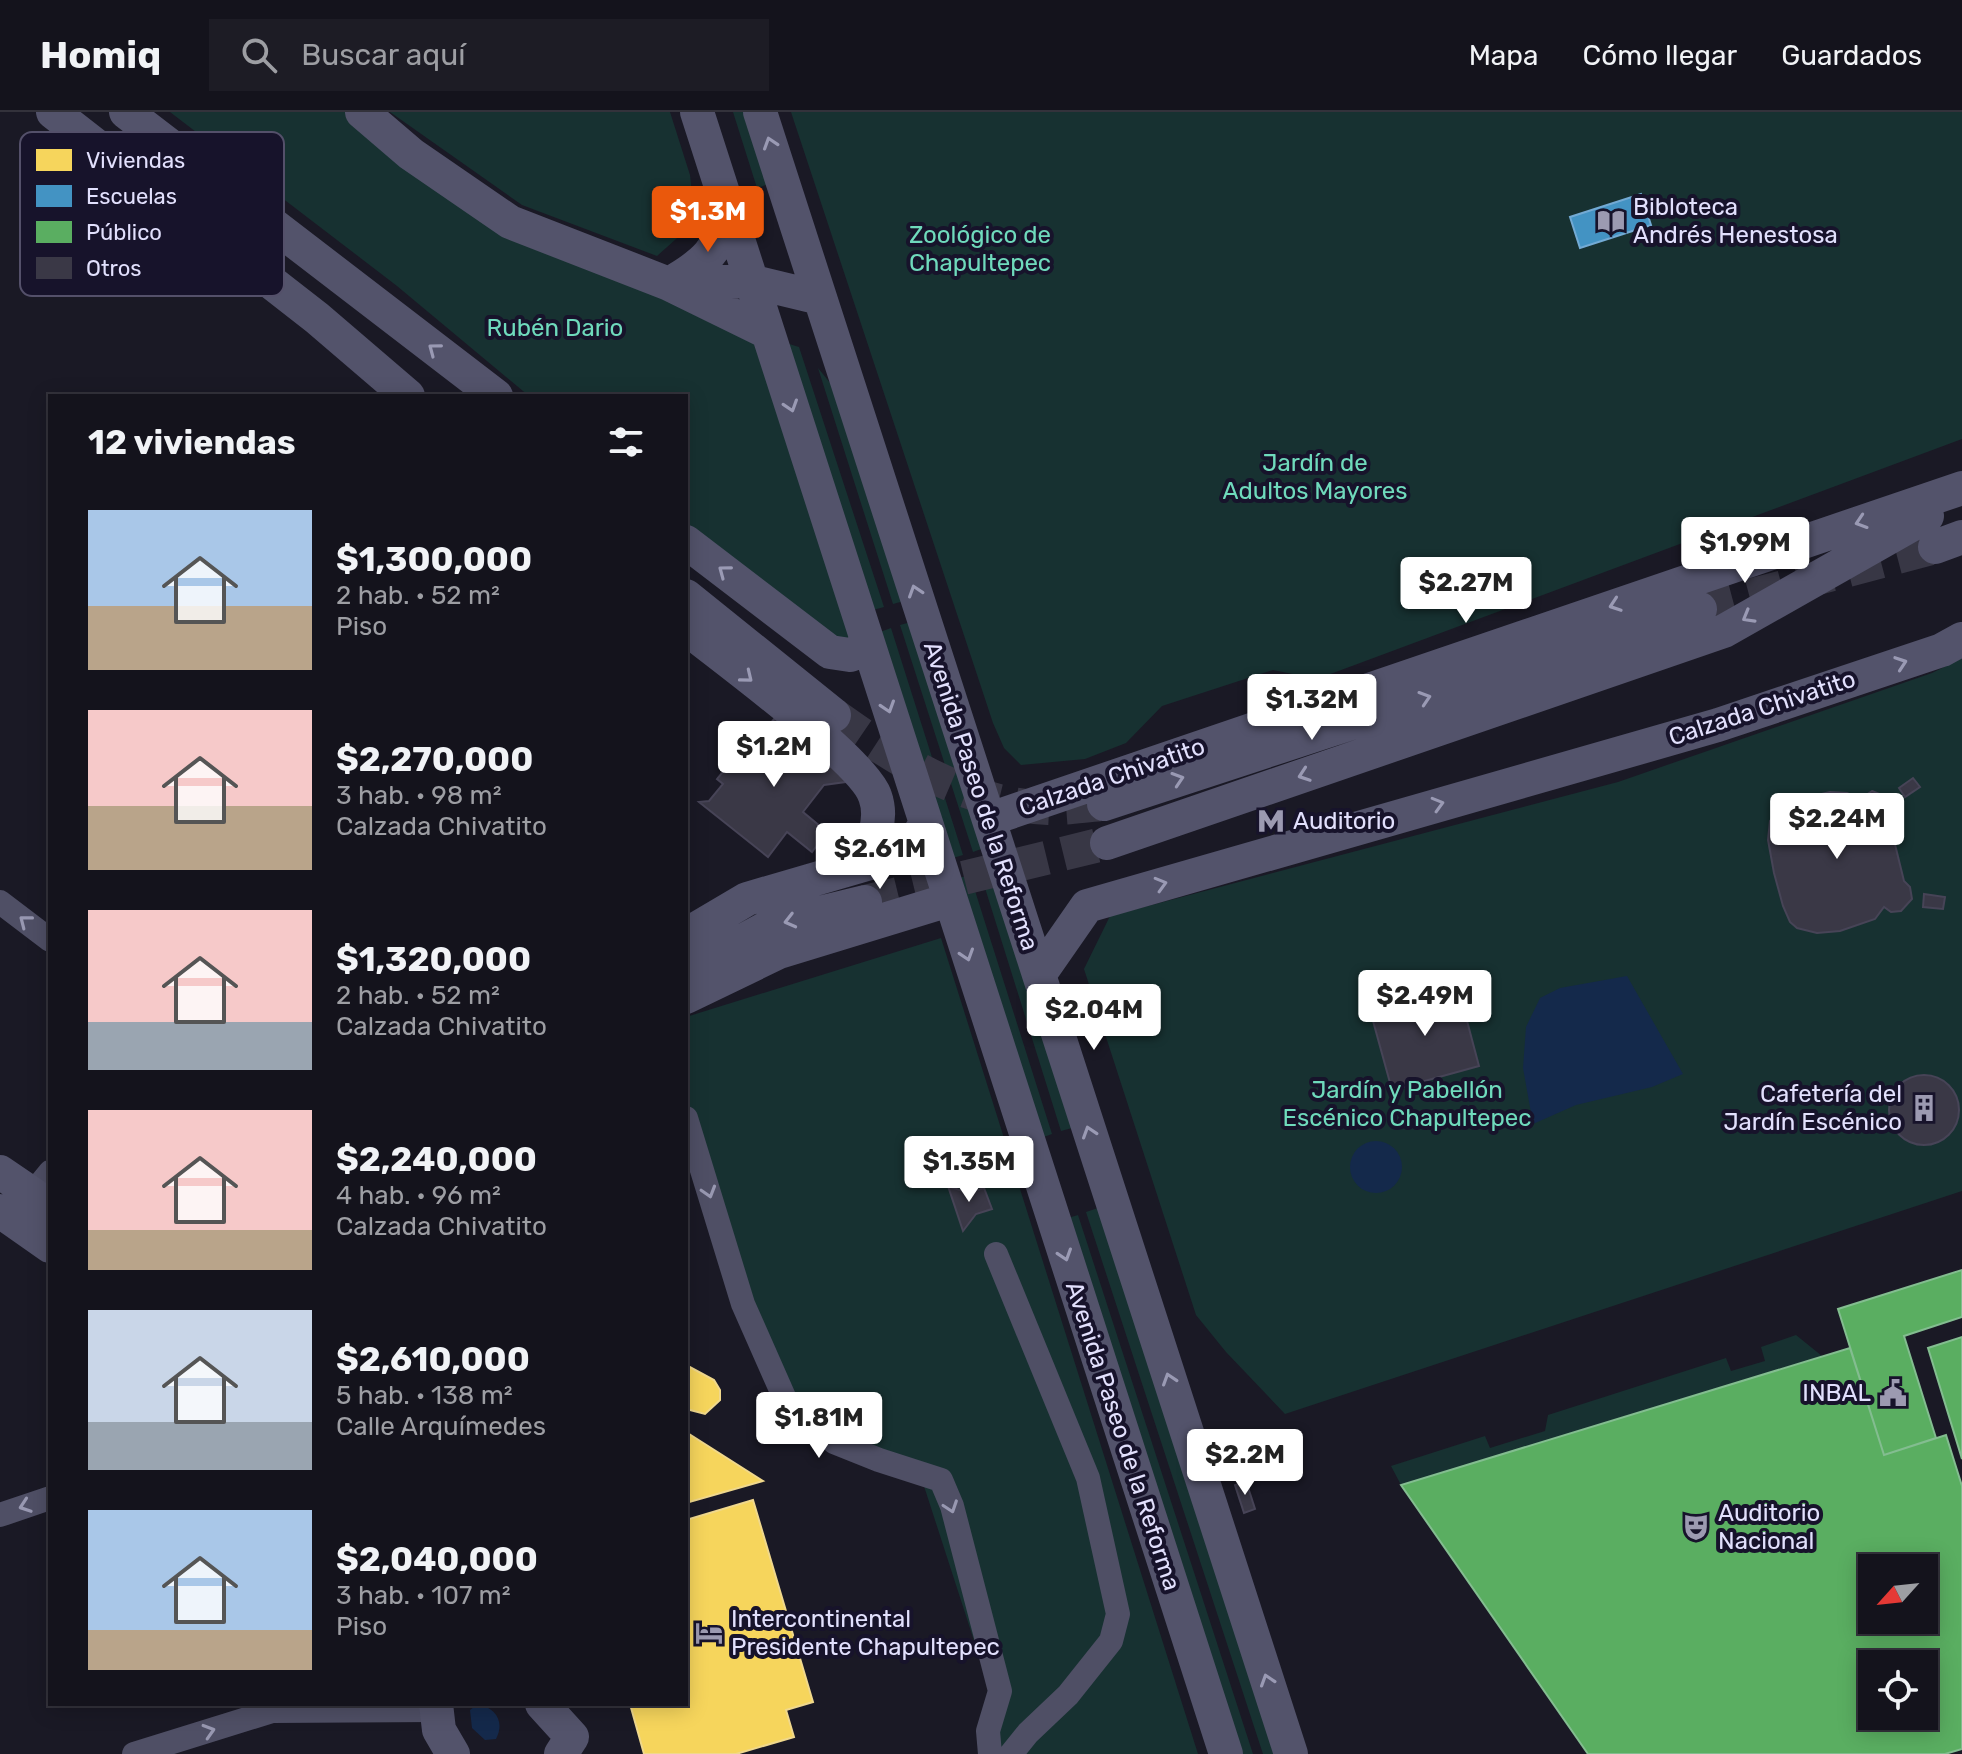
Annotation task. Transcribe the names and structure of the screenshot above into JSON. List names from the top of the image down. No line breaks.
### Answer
{"streets":{"main road":["Calzada Chivatito","Avenida Paseo de la Reforma"]},"crossings":[["Calzada Chivatito","Avenida Paseo de la Reforma"]],"parks":["Zoológico de Chapultepec","Rubén Dario","Jardín de Adultos Mayores","Jardín y Pabellón Escénico Chapultepec"],"places":{"library":["Bibloteca Andrés Henestosa"],"metro station":["Auditorio"],"building":["Cafetería del Jardín Escénico"],"public building":["INBAL"],"theatre":["Auditorio Nacional"],"hotel":["Intercontinental Presidente Chapultepec"]},"legend":["Viviendas","Escuelas","Público","Otros"],"north":"bottom left","page":{"header":"Homiq","search":"Buscar aquí","nav":["Mapa","Cómo llegar","Guardados"],"price":["$1.3M","$1.99M","$2.27M","$1.32M","$1.2M","$2.24M","$2.61M","$2.49M","$2.04M","$1.35M","$1.81M","$2.2M"],"heading":"12 viviendas","list":[{"name":"$1,300,000","note":"2 hab. · 52 m² · Piso"},{"name":"$2,270,000","note":"3 hab. · 98 m² · Calzada Chivatito"},{"name":"$1,320,000","note":"2 hab. · 52 m² · Calzada Chivatito"},{"name":"$2,240,000","note":"4 hab. · 96 m² · Calzada Chivatito"},{"name":"$2,610,000","note":"5 hab. · 138 m² · Calle Arquímedes"},{"name":"$2,040,000","note":"3 hab. · 107 m² · Piso"}]}}
